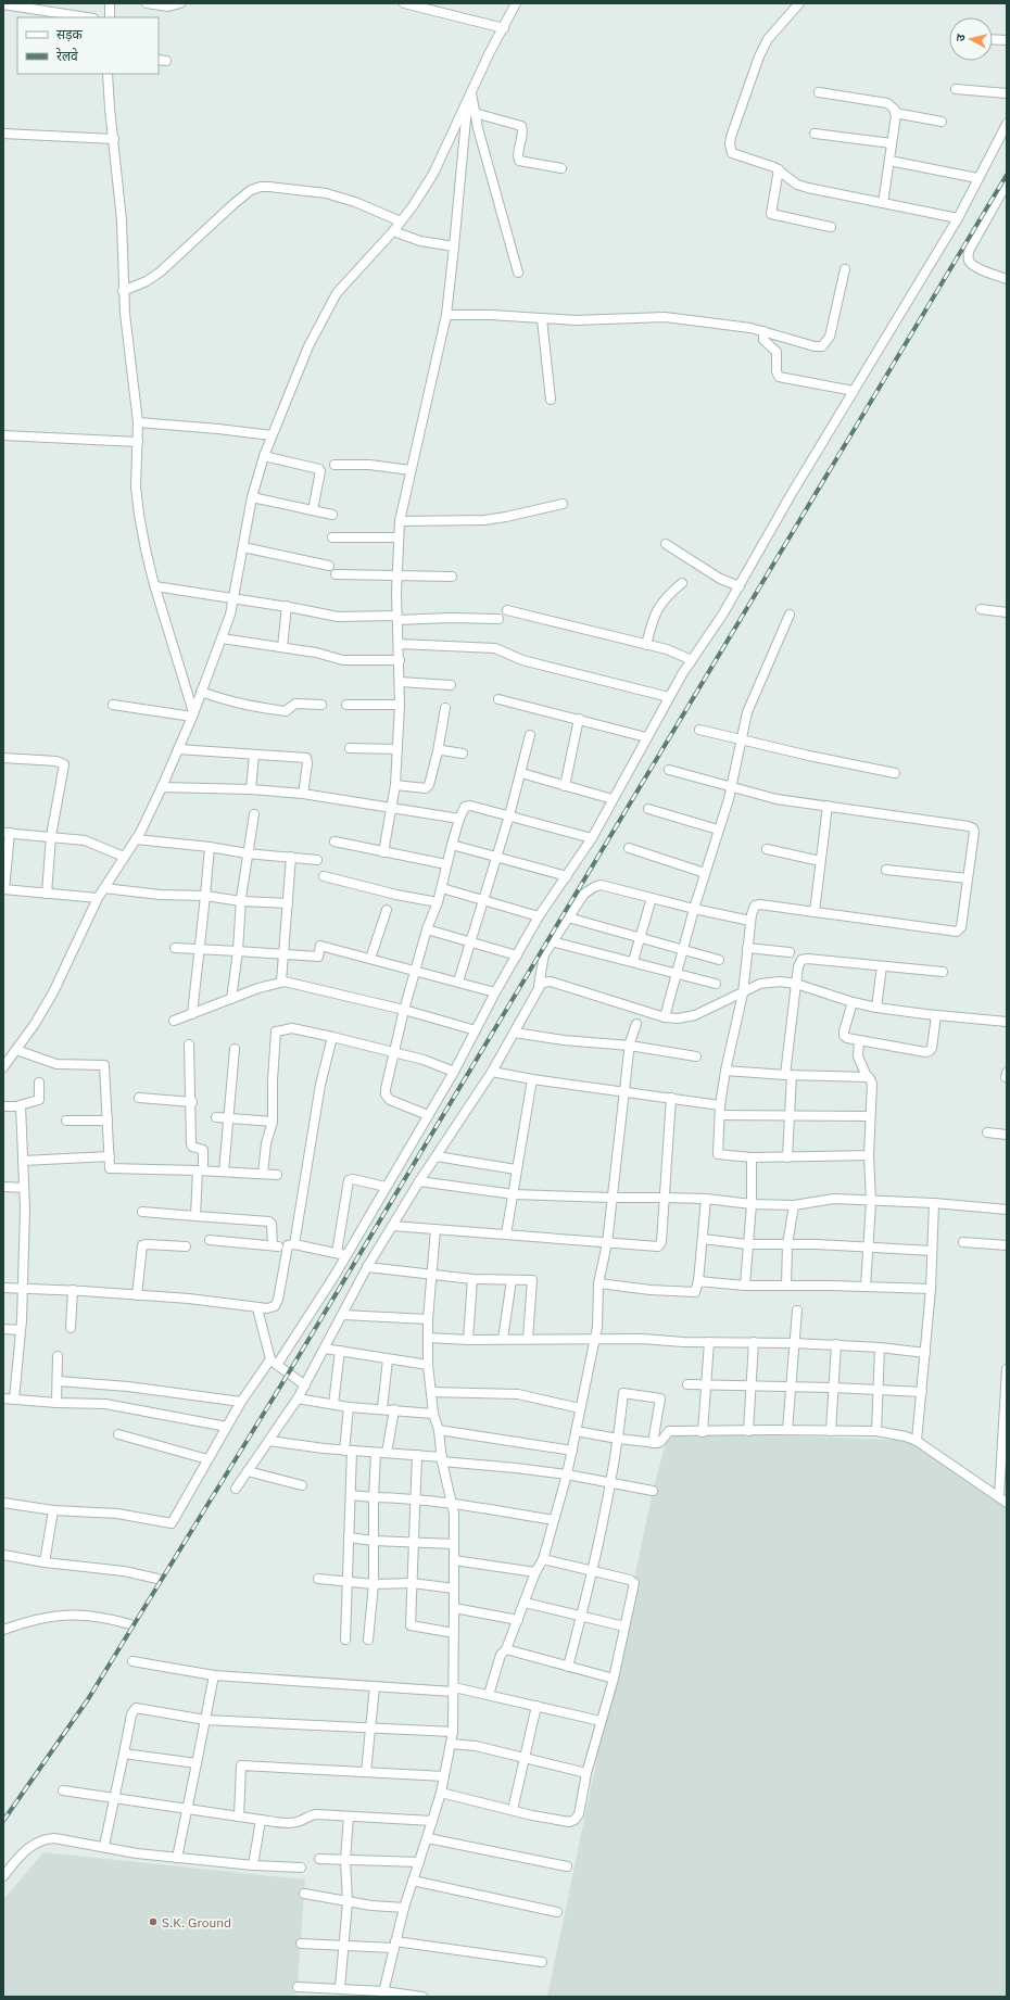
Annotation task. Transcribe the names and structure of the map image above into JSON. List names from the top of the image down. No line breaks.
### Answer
{"places":["S.K. Ground"],"legend":["सड़क","रेलवे"],"north":"left"}
